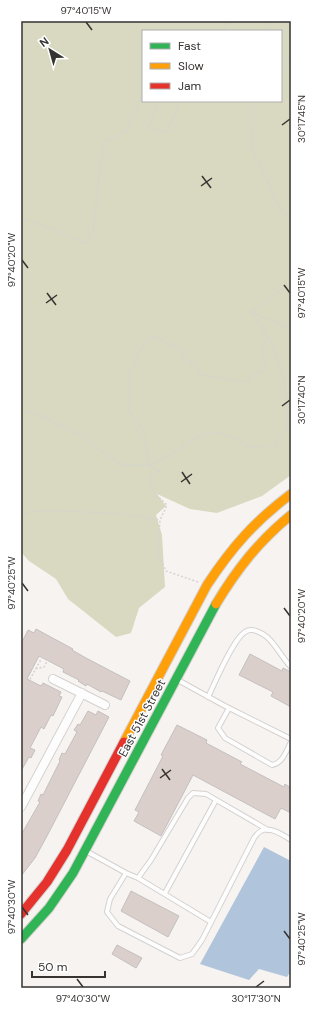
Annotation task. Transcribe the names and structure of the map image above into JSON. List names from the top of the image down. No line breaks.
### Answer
{"streets":{"street":["East 51st Street"]},"legend":["Fast","Slow","Jam"],"scale_bar":"50 m","north":"top left","coordinates":["97°40'15\"W","30°17'45\"N","97°40'20\"W","30°17'40\"N","97°40'25\"W","97°40'30\"W","30°17'30\"N"]}
